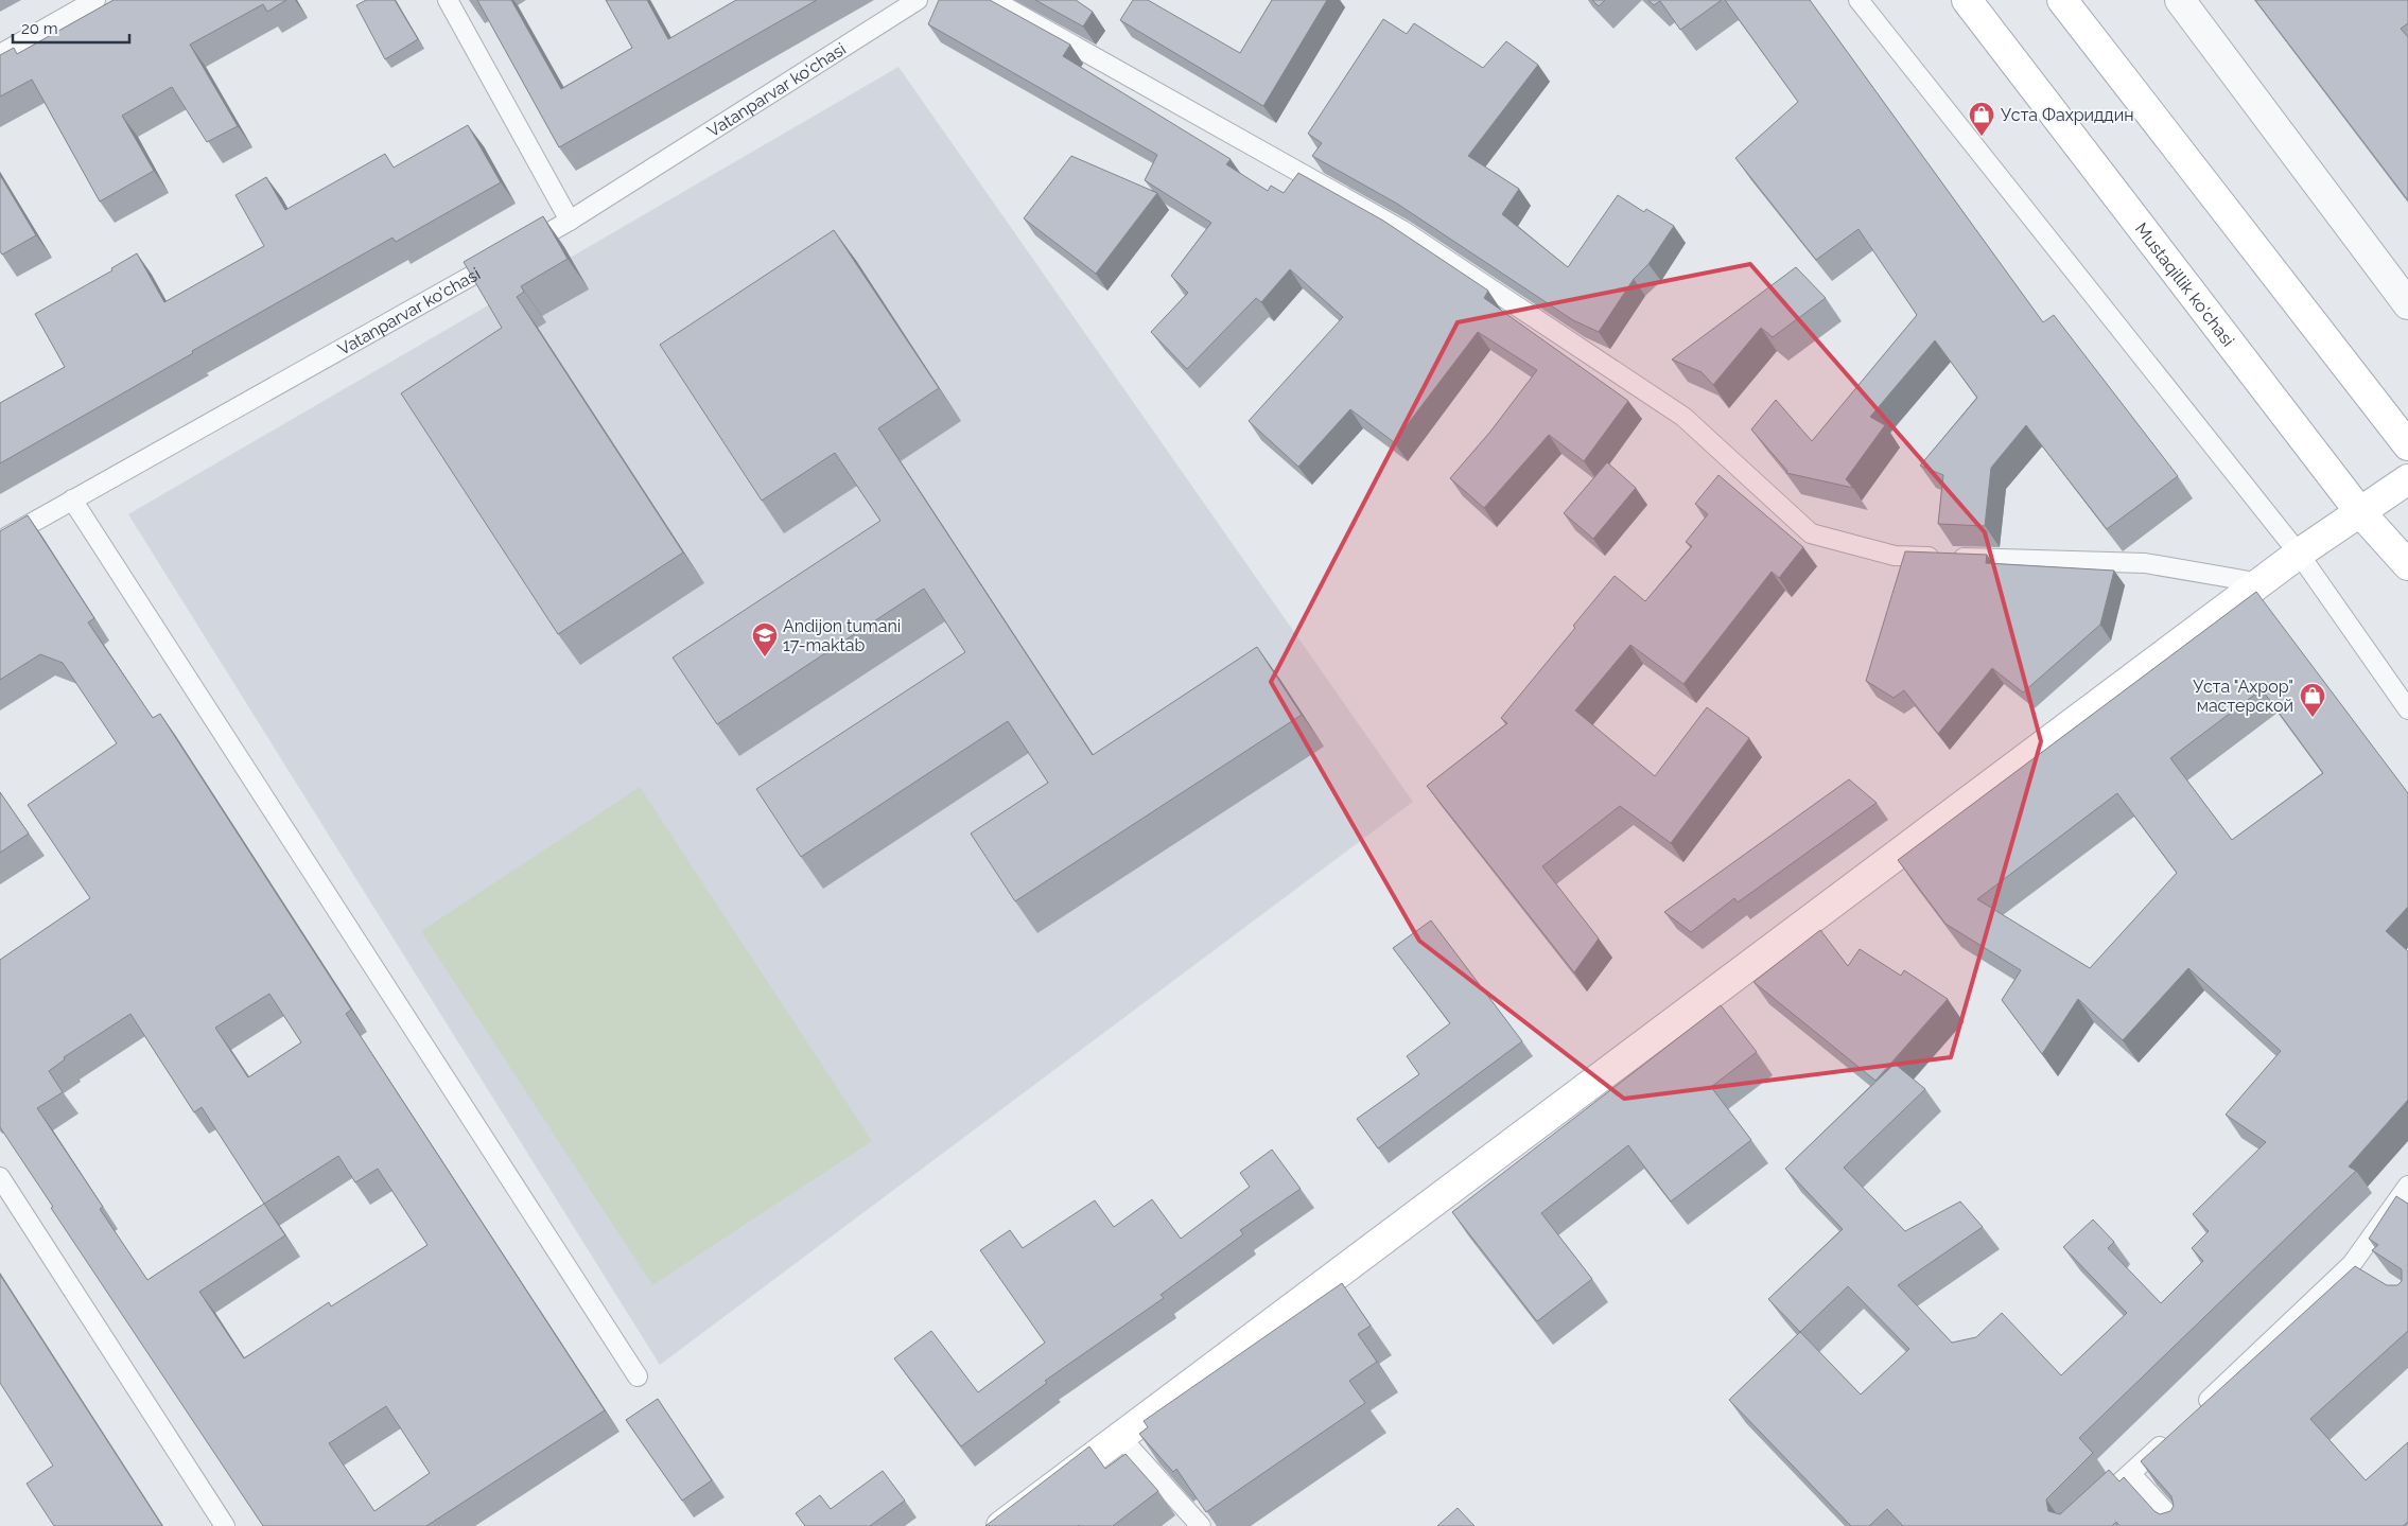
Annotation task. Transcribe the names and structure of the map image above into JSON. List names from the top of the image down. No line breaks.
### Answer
{"streets":{"street":["Mustaqillik ko'chasi"],"lane":["Vatanparvar ko'chasi"]},"places":{"shop":["Уста Фахриддин","Уста \"Ахрор\" мастерской"],"school or university":["Andijon tumani 17-maktab"]},"scale_bar":"20 m"}
